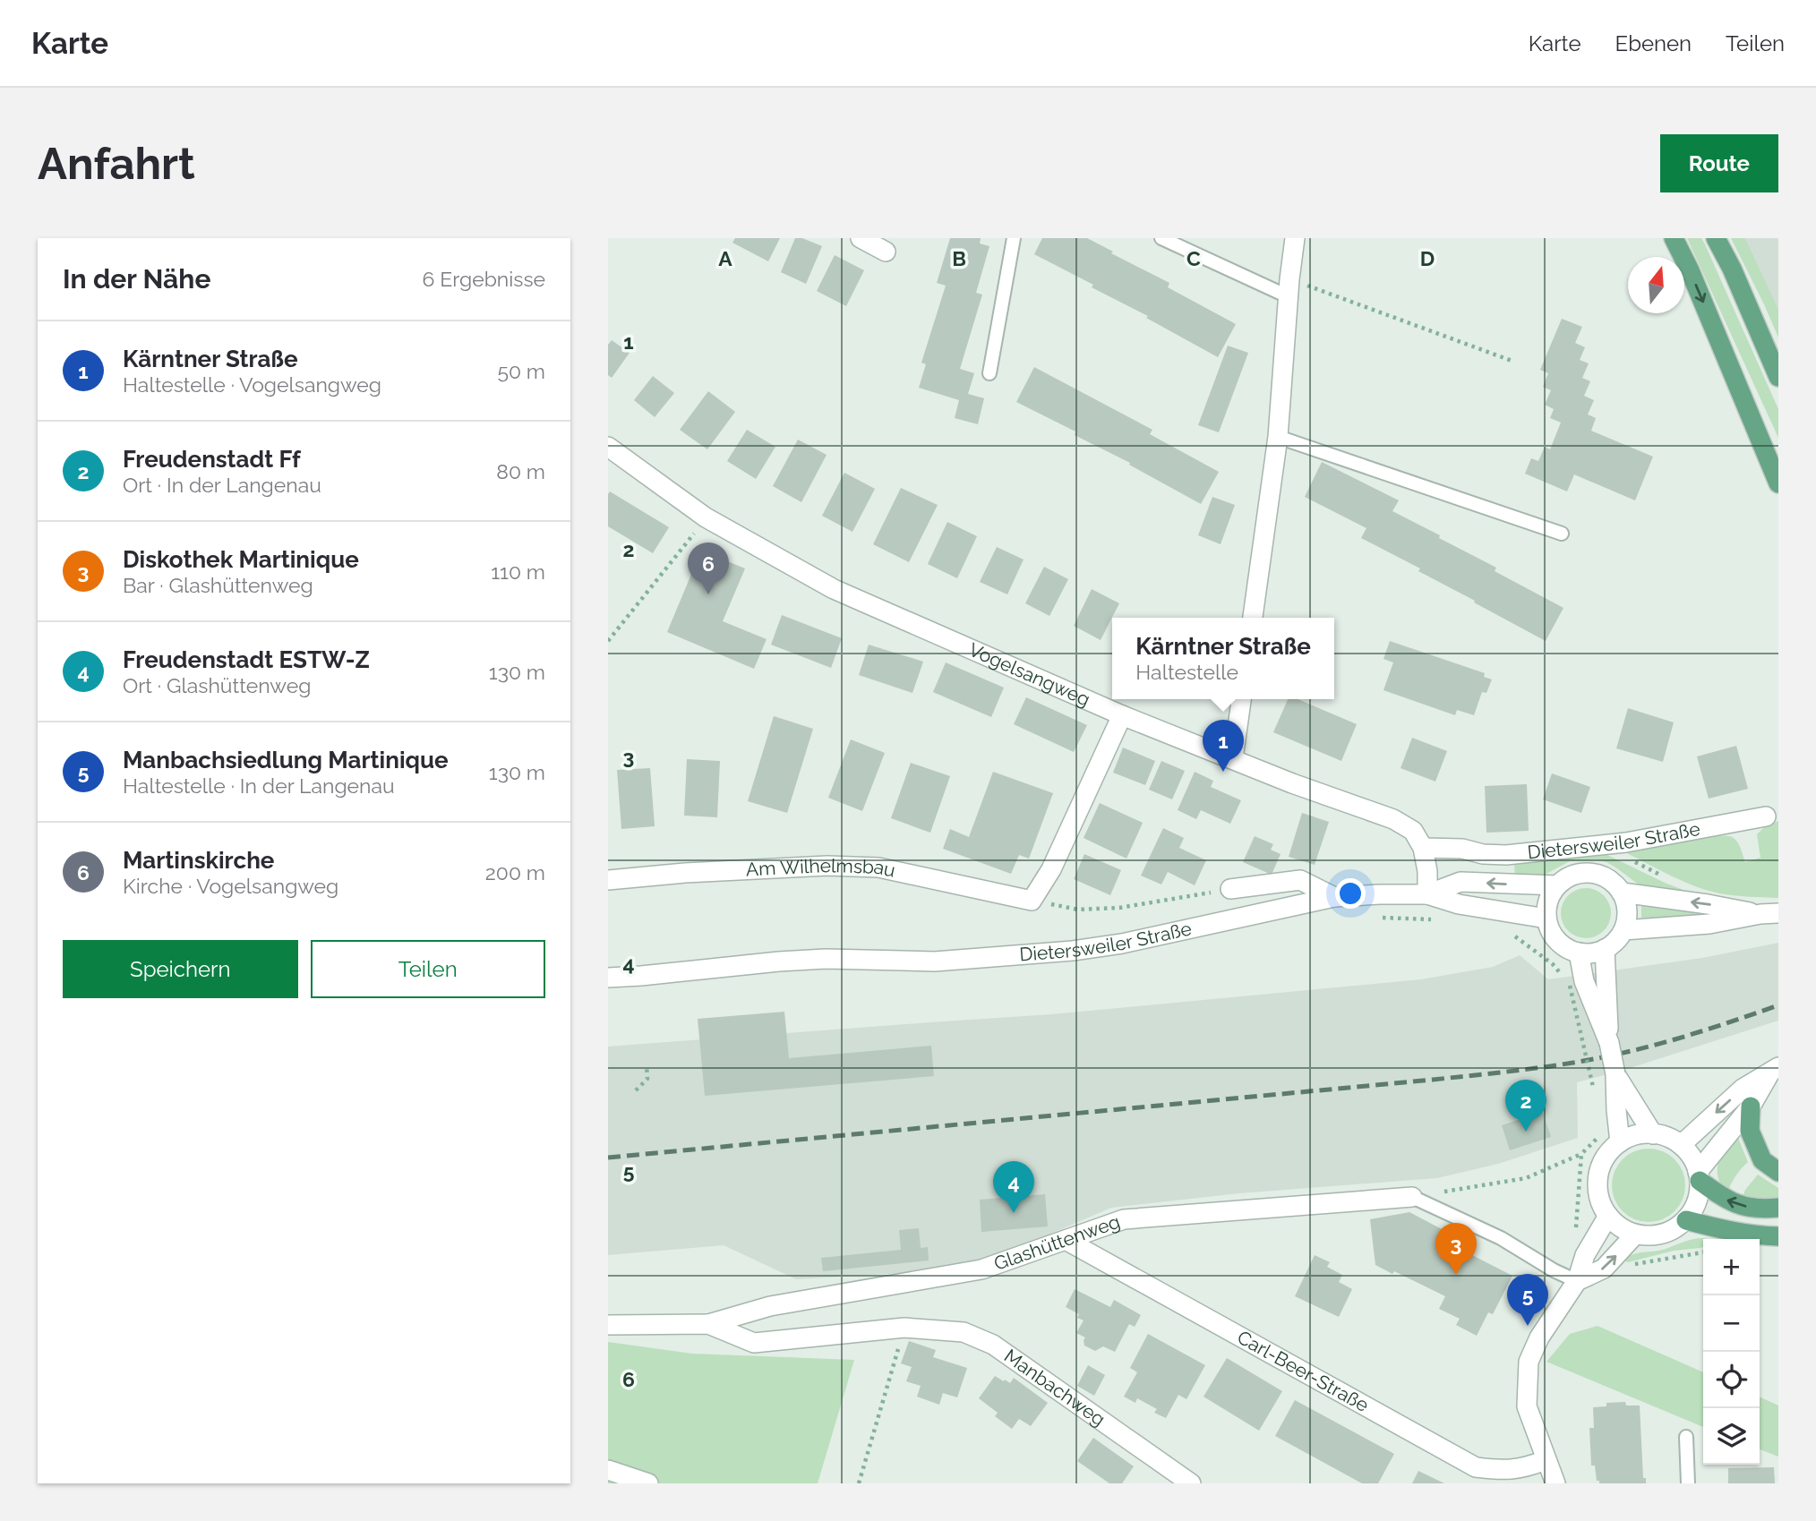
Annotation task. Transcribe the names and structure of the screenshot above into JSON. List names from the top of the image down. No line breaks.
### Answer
{"streets":{"street":["Vogelsangweg","Dietersweiler Straße","Am Wilhelmsbau","Glashüttenweg","Carl-Beer-Straße","Manbachweg"]},"crossings":[["Vogelsangweg","Dietersweiler Straße"],["Glashüttenweg","Carl-Beer-Straße"],["Glashüttenweg","Manbachweg"]],"north":"top","page":{"header":"Karte","nav":["Karte","Ebenen","Teilen"],"buttons":["Route",["Speichern","Teilen"]],"title":"Anfahrt","heading":["In der Nähe","6 Ergebnisse"],"list":[{"mark":"1","name":"Kärntner Straße","note":"Haltestelle · Vogelsangweg","value":"50 m"},{"mark":"2","name":"Freudenstadt Ff","note":"Ort · In der Langenau","value":"80 m"},{"mark":"3","name":"Diskothek Martinique","note":"Bar · Glashüttenweg","value":"110 m"},{"mark":"4","name":"Freudenstadt ESTW-Z","note":"Ort · Glashüttenweg","value":"130 m"},{"mark":"5","name":"Manbachsiedlung Martinique","note":"Haltestelle · In der Langenau","value":"130 m"},{"mark":"6","name":"Martinskirche","note":"Kirche · Vogelsangweg","value":"200 m"}],"pins":["6","1","2","4","3","5"],"popup":["Kärntner Straße","Haltestelle"],"map_buttons":["+","−"]},"grid":{"columns":["A","B","C","D"],"rows":["1","2","3","4","5","6"]}}
